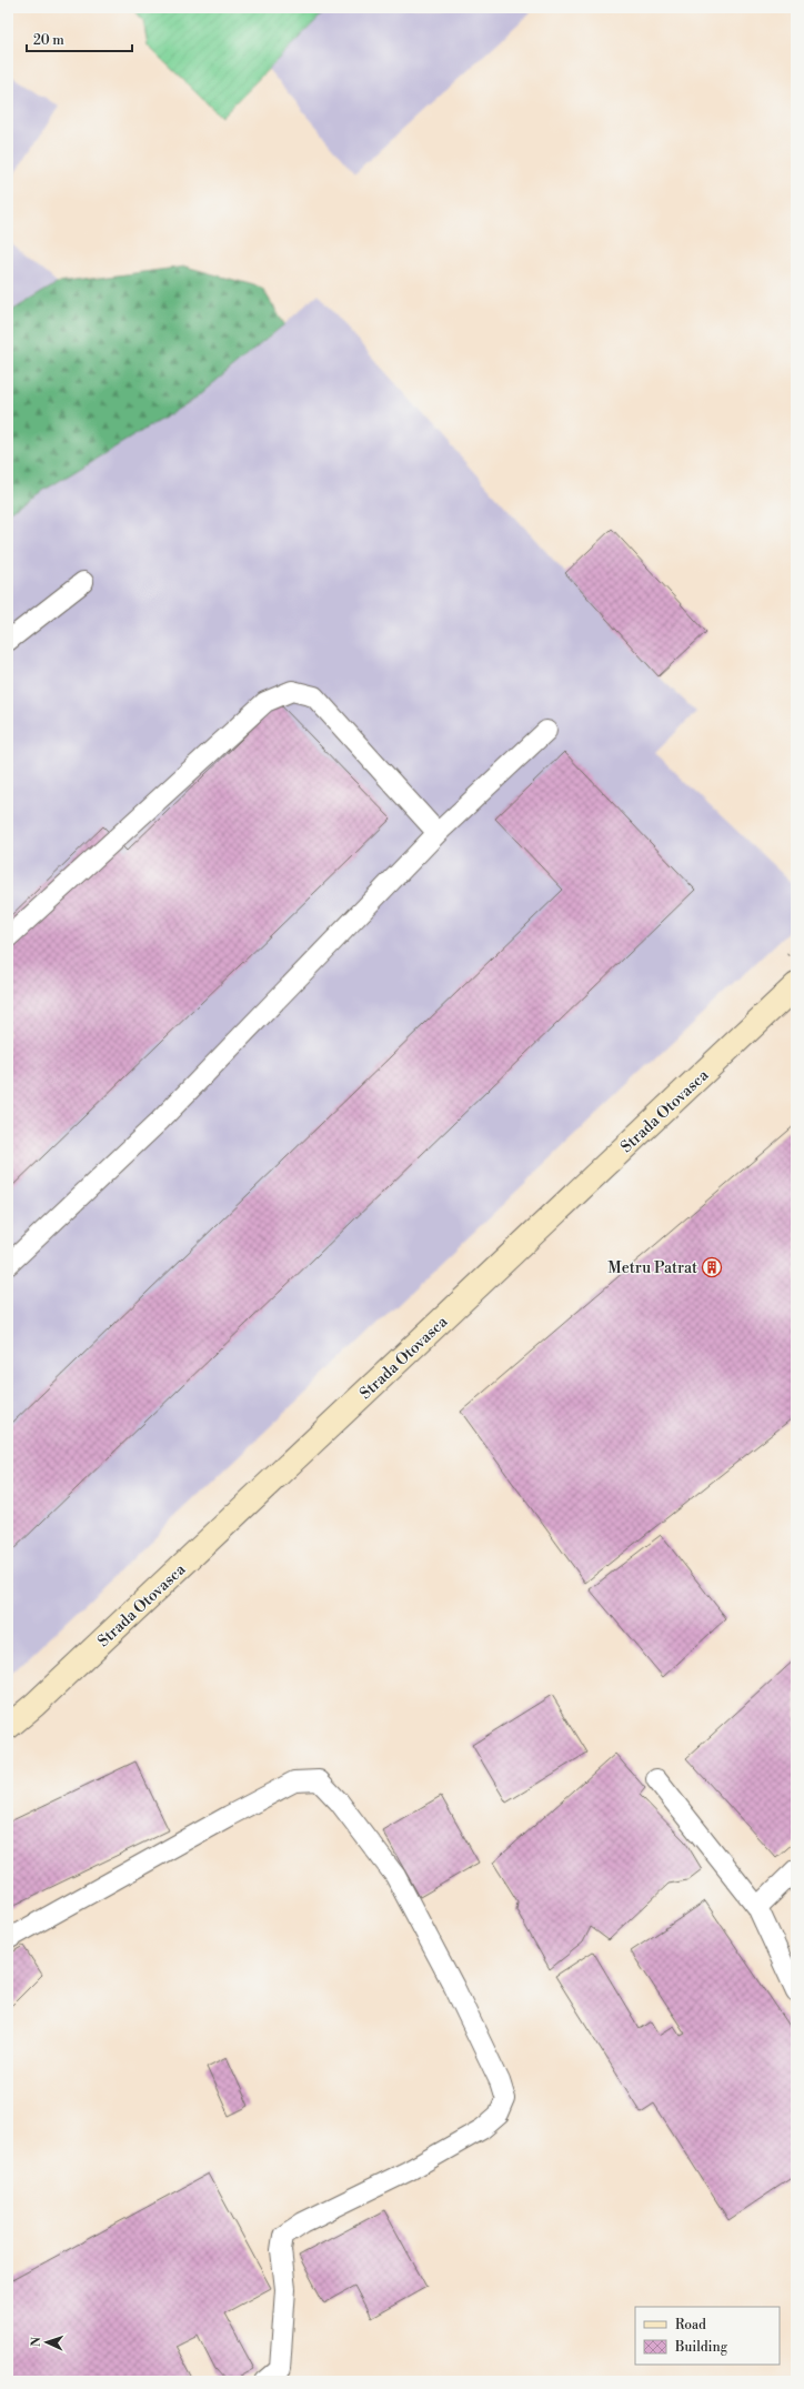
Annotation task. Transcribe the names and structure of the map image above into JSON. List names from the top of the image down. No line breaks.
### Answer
{"streets":{"street":["Strada Otovasca"]},"places":{"building":["Metru Patrat"]},"legend":["Road","Building"],"scale_bar":"20 m","north":"left"}
